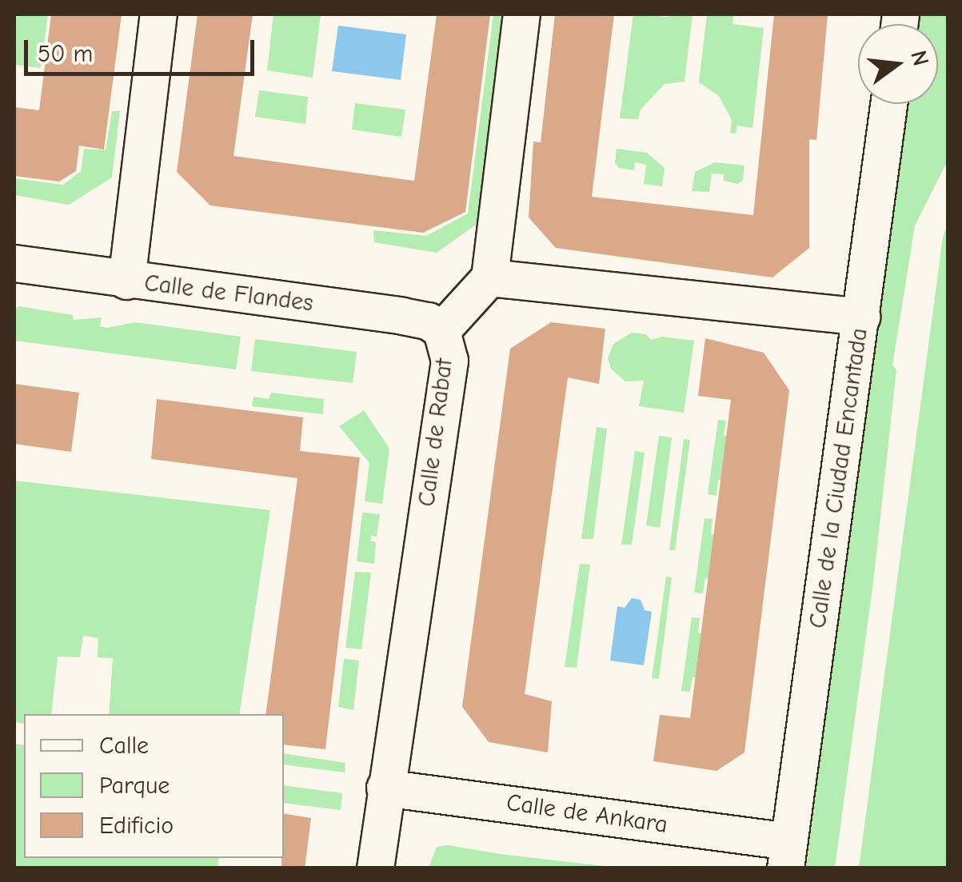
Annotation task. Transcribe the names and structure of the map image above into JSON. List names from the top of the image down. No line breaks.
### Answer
{"streets":{"street":["Calle de Flandes","Calle de Rabat","Calle de la Ciudad Encantada","Calle de Ankara"]},"crossings":[["Calle de Flandes","Calle de Rabat"],["Calle de Rabat","Calle de Ankara"],["Calle de la Ciudad Encantada","Calle de Ankara"]],"legend":["Calle","Parque","Edificio"],"scale_bar":"50 m","north":"right"}
